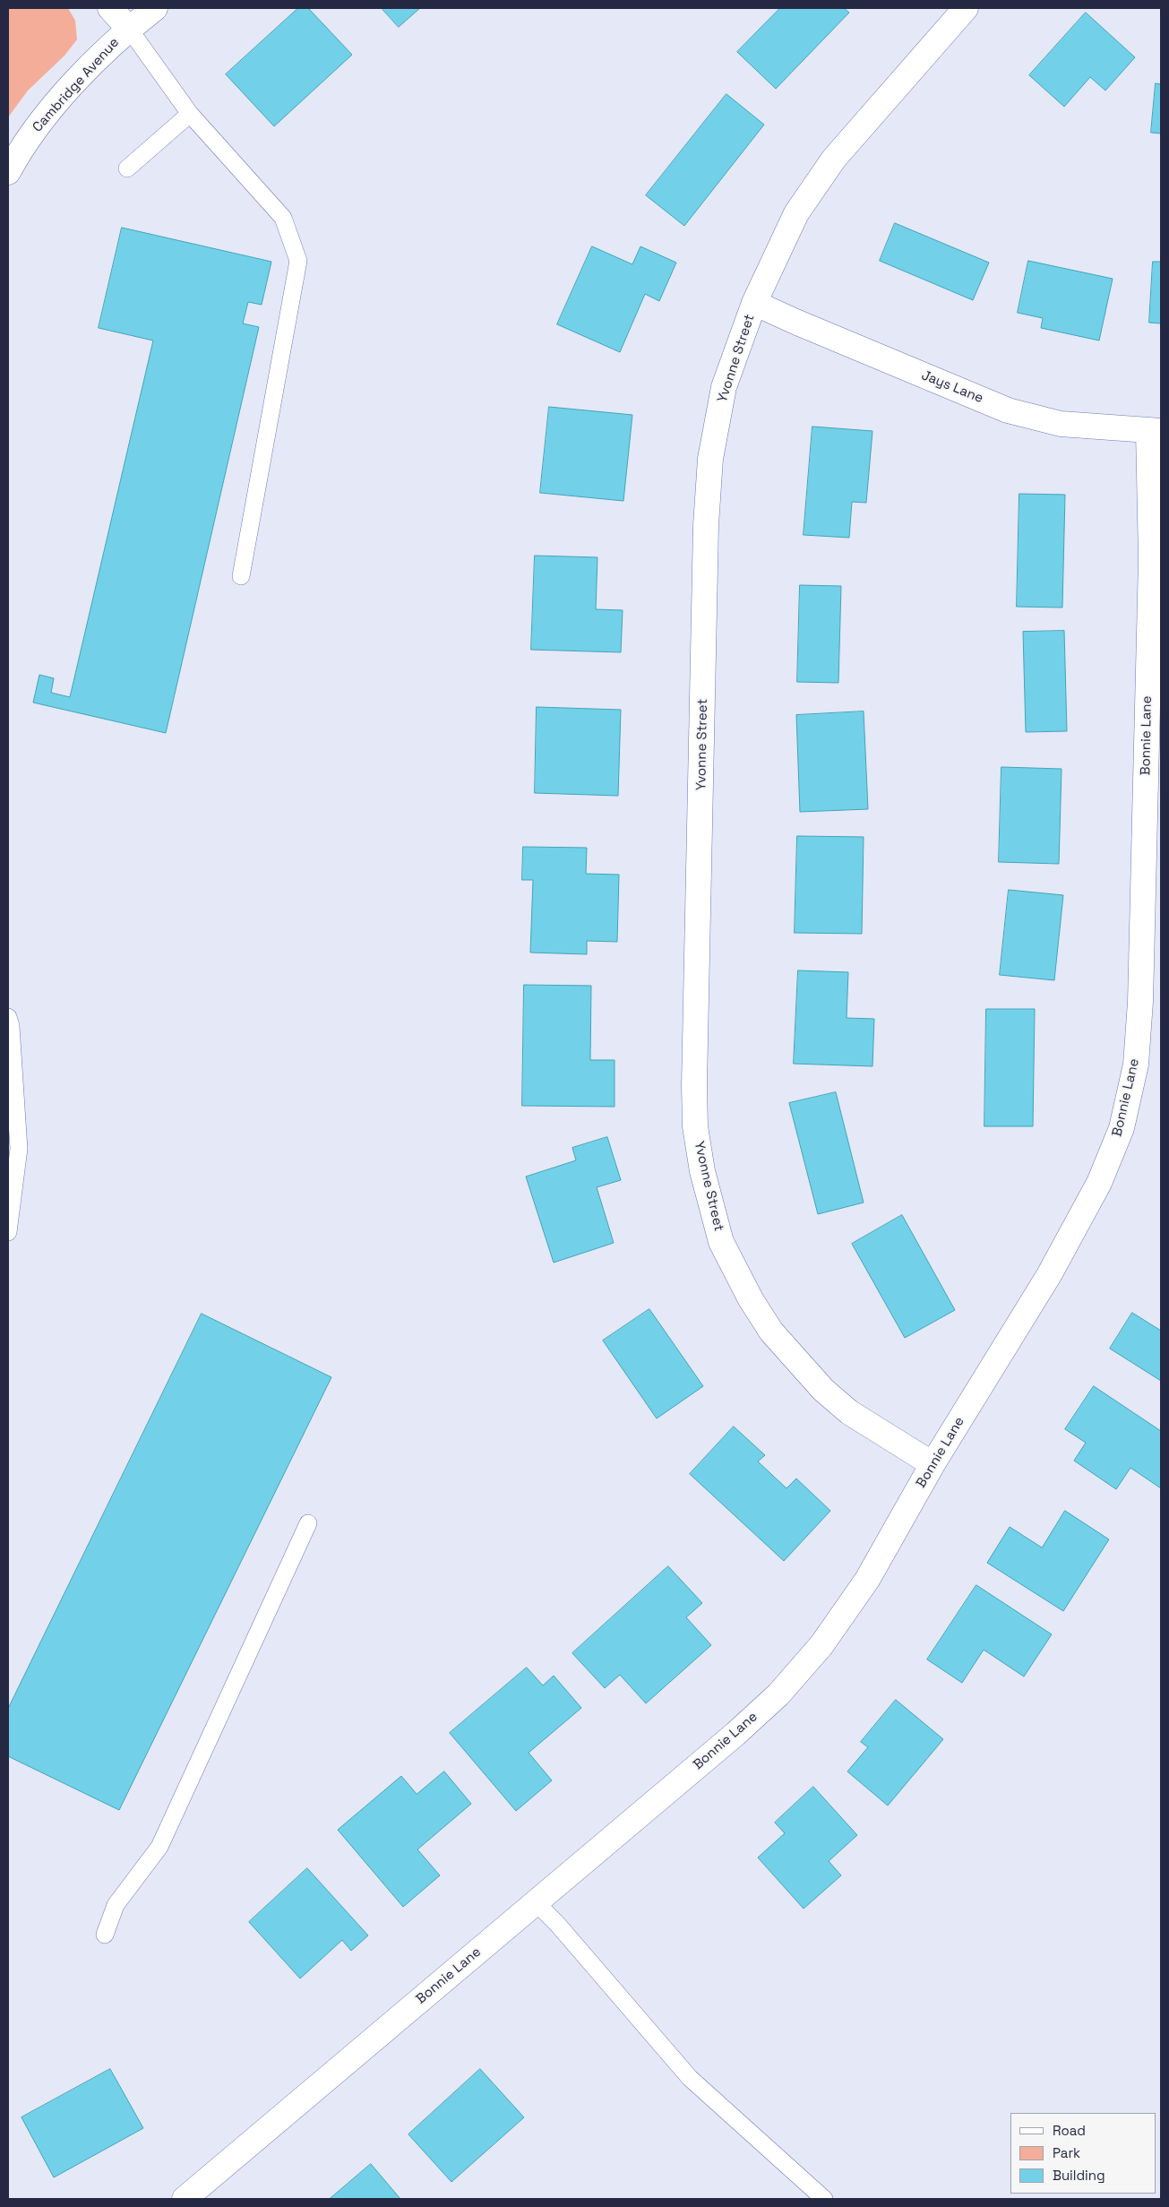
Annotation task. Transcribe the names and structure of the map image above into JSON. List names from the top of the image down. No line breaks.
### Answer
{"streets":{"street":["Cambridge Avenue","Yvonne Street","Jays Lane","Bonnie Lane"]},"crossings":[["Yvonne Street","Jays Lane"],["Yvonne Street","Bonnie Lane"],["Jays Lane","Bonnie Lane"]],"legend":["Road","Park","Building"]}
